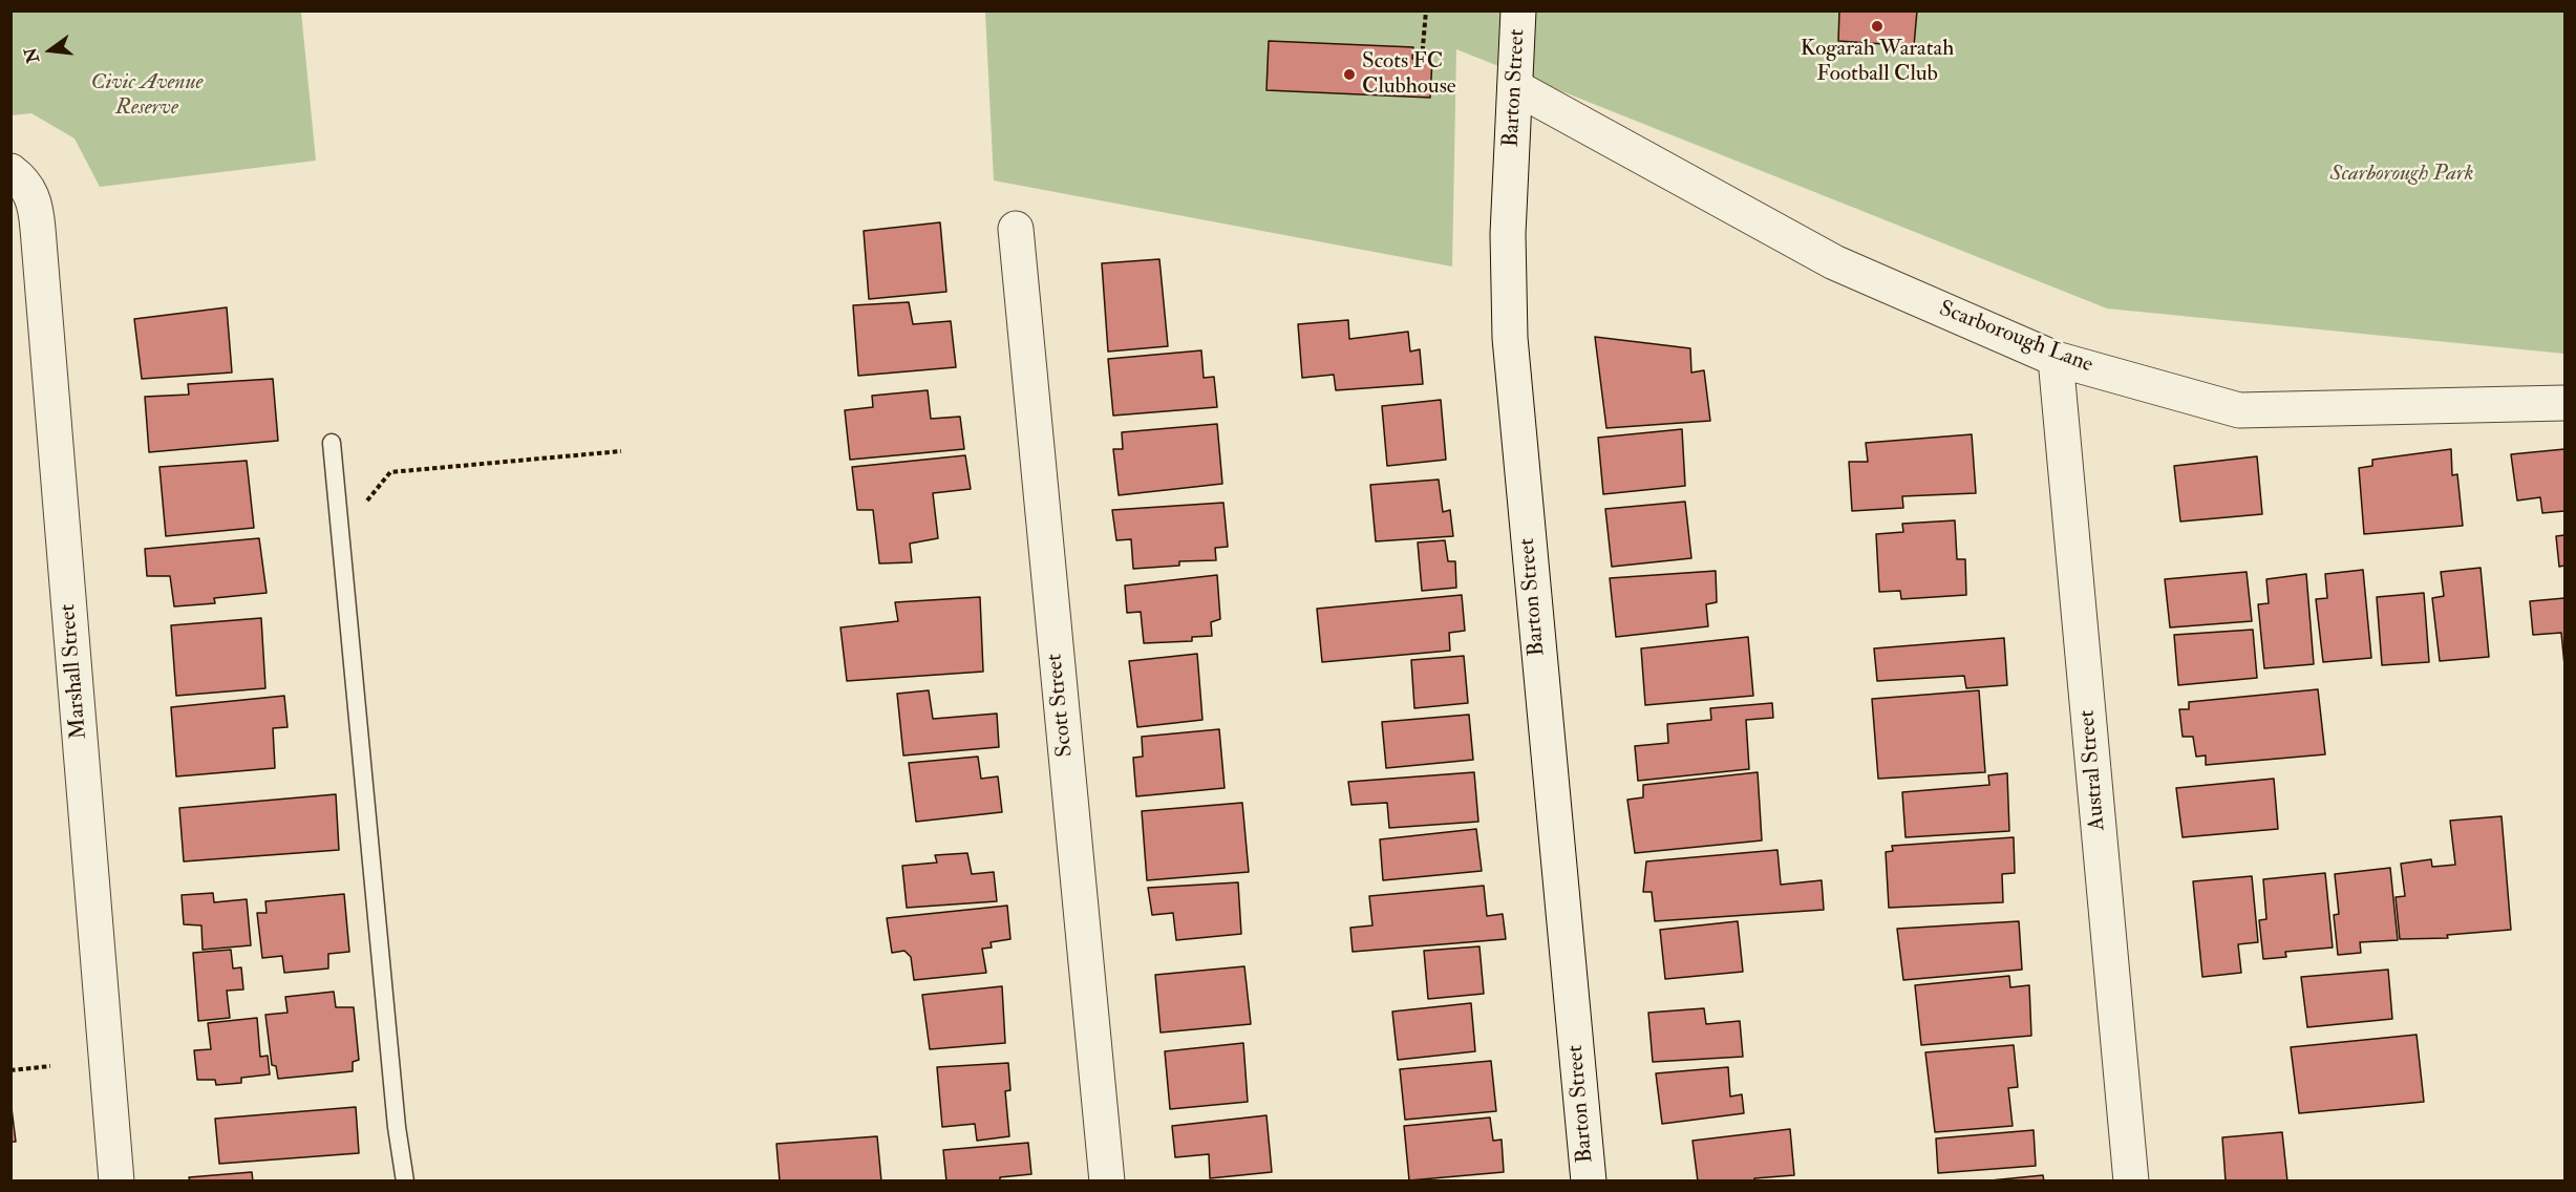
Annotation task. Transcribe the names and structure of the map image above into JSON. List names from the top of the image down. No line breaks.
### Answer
{"streets":{"street":["Barton Street","Scarborough Lane","Marshall Street","Scott Street","Austral Street"]},"crossings":[["Barton Street","Scarborough Lane"],["Scarborough Lane","Austral Street"]],"parks":["Civic Avenue Reserve","Scarborough Park"],"places":["Kogarah Waratah Football Club","Scots FC Clubhouse"],"north":"left"}
